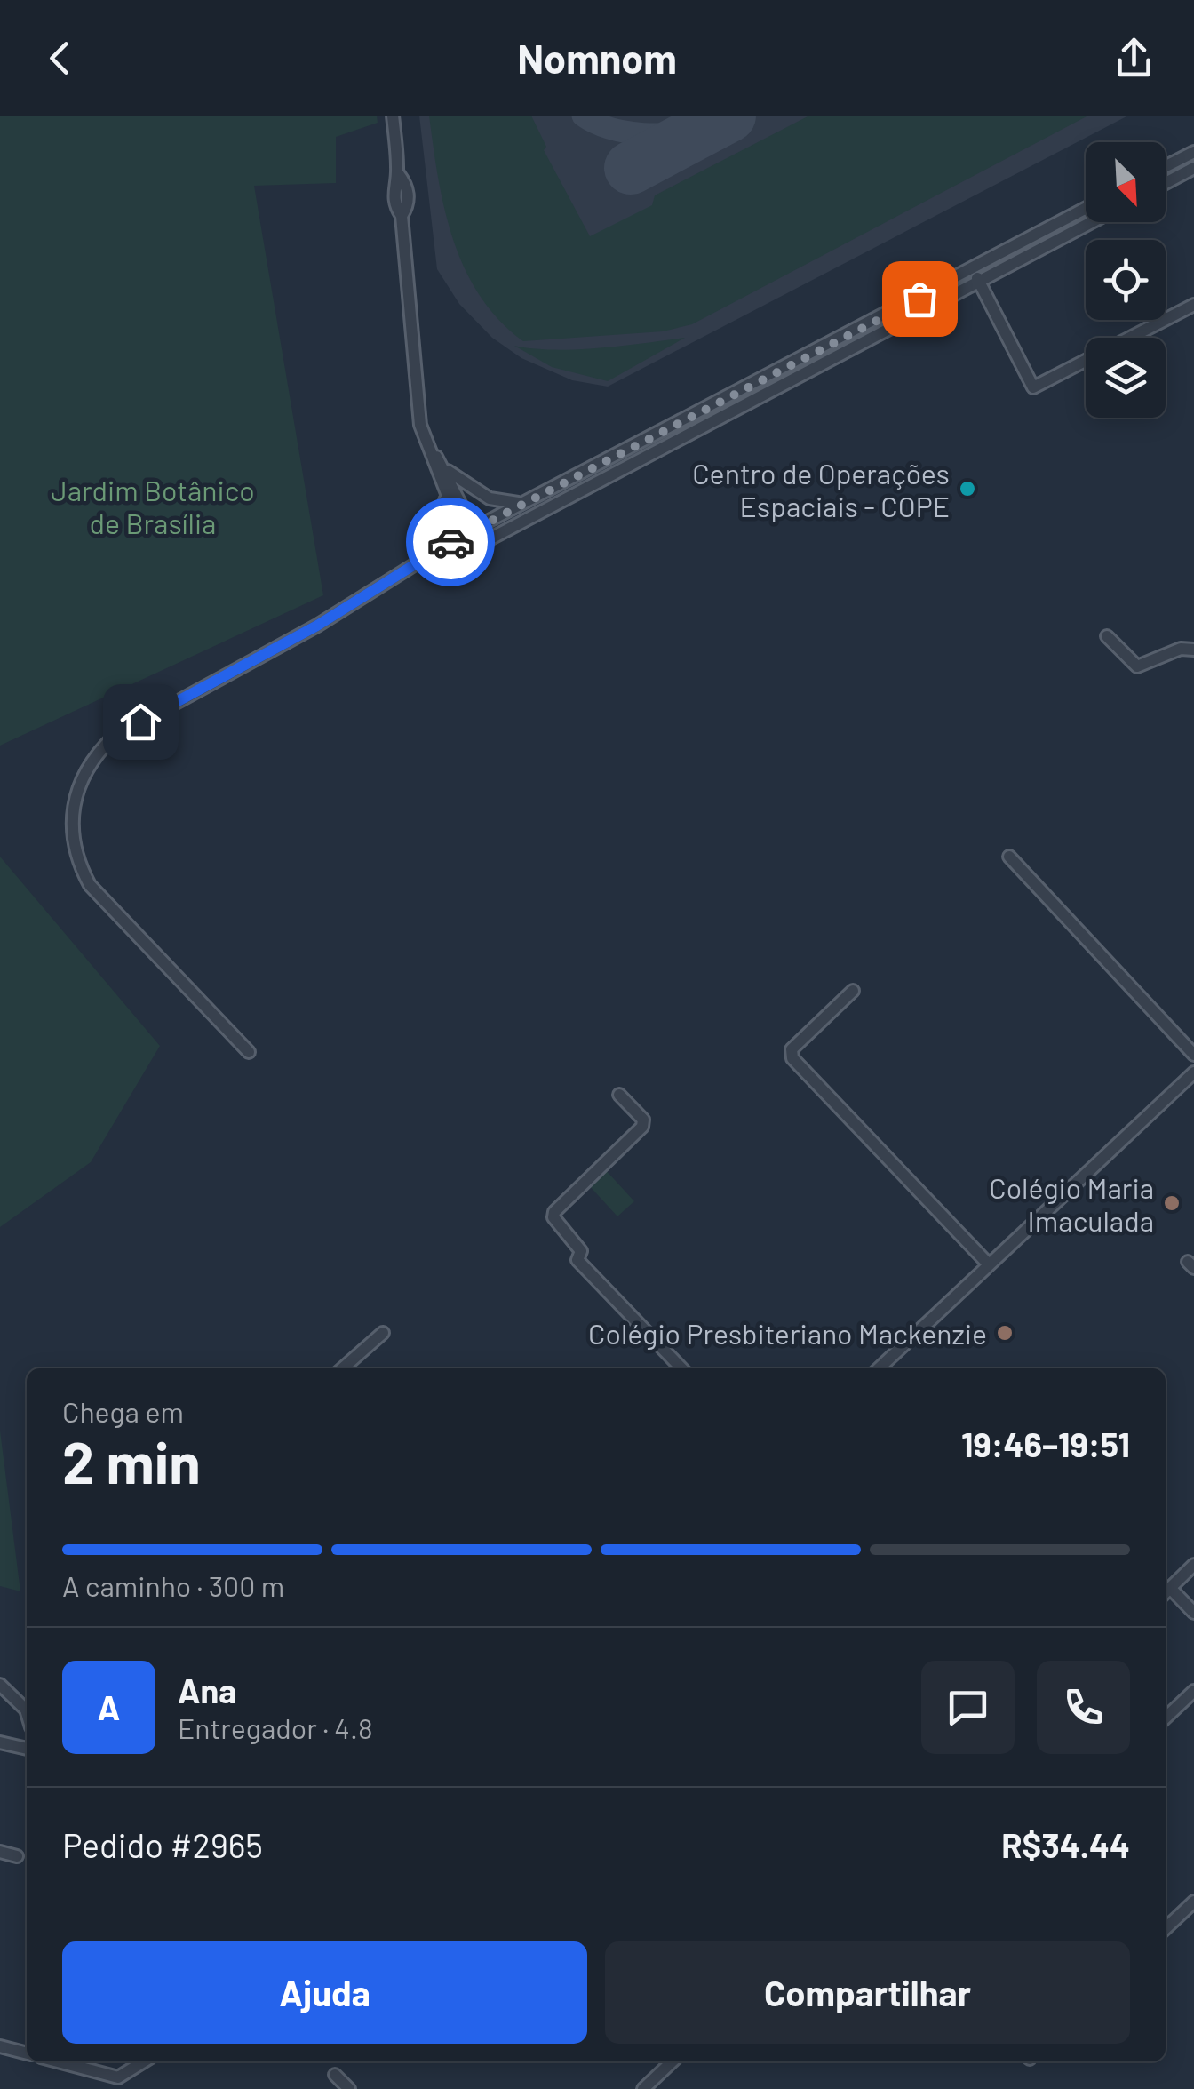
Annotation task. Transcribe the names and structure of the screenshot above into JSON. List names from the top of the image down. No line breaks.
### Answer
{"parks":["Jardim Botânico de Brasília"],"places":["Centro de Operações Espaciais - COPE","Colégio Maria Imaculada","Colégio Presbiteriano Mackenzie"],"north":"bottom right","page":{"header":"Nomnom","heading":["2 min","Chega em","19:46–19:51"],"panel":["Ana","Entregador · 4.8","Pedido #2965","R$34.44"],"bar":"A caminho · 300 m","round":"A","buttons":["Ajuda","Compartilhar"]}}
